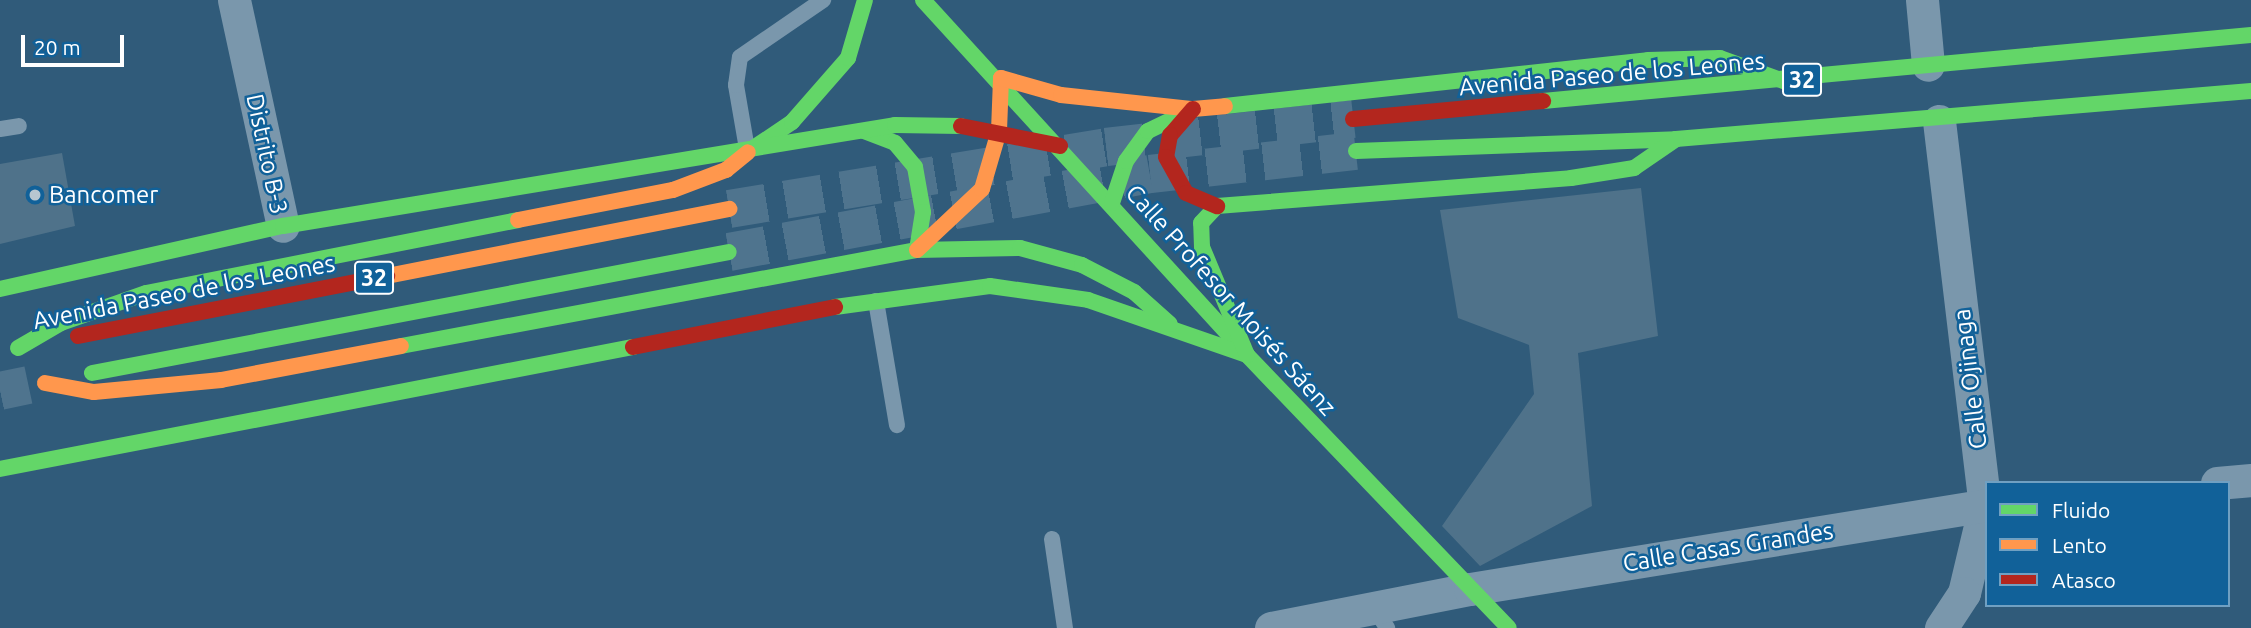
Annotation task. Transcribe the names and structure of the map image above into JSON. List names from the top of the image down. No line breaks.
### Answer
{"streets":{"main road":["Avenida Paseo de los Leones","32","Calle Profesor Moisés Sáenz"],"street":["Distrito B-3","Calle Ojinaga","Calle Casas Grandes"]},"crossings":[["32","Calle Ojinaga"],["Calle Profesor Moisés Sáenz","Calle Casas Grandes"]],"places":["Bancomer"],"legend":["Fluido","Lento","Atasco"],"scale_bar":"20 m"}
